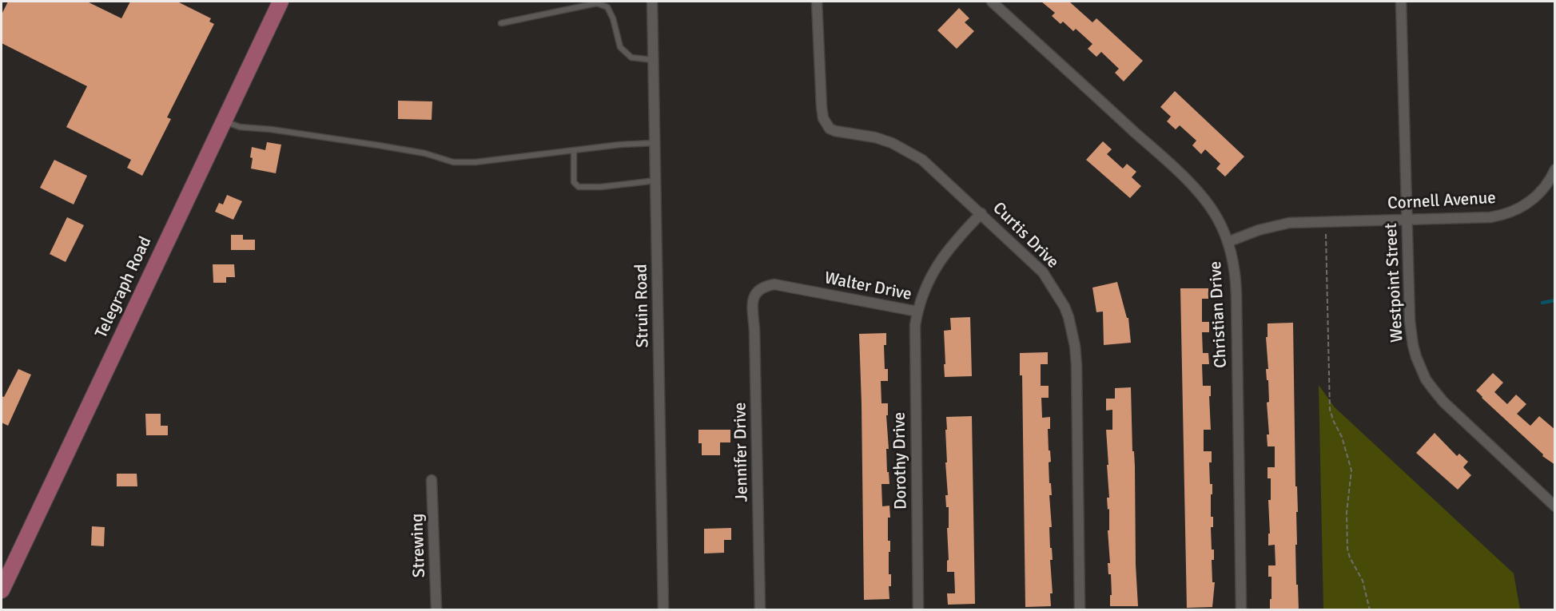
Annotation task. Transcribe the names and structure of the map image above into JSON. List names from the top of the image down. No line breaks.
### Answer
{"streets":{"main road":["Telegraph Road"],"street":["Cornell Avenue","Curtis Drive","Westpoint Street","Walter Drive","Struin Road","Christian Drive","Jennifer Drive","Dorothy Drive","Strewing"]},"crossings":[["Cornell Avenue","Westpoint Street"],["Cornell Avenue","Christian Drive"],["Curtis Drive","Walter Drive"],["Walter Drive","Jennifer Drive"],["Walter Drive","Dorothy Drive"]]}
